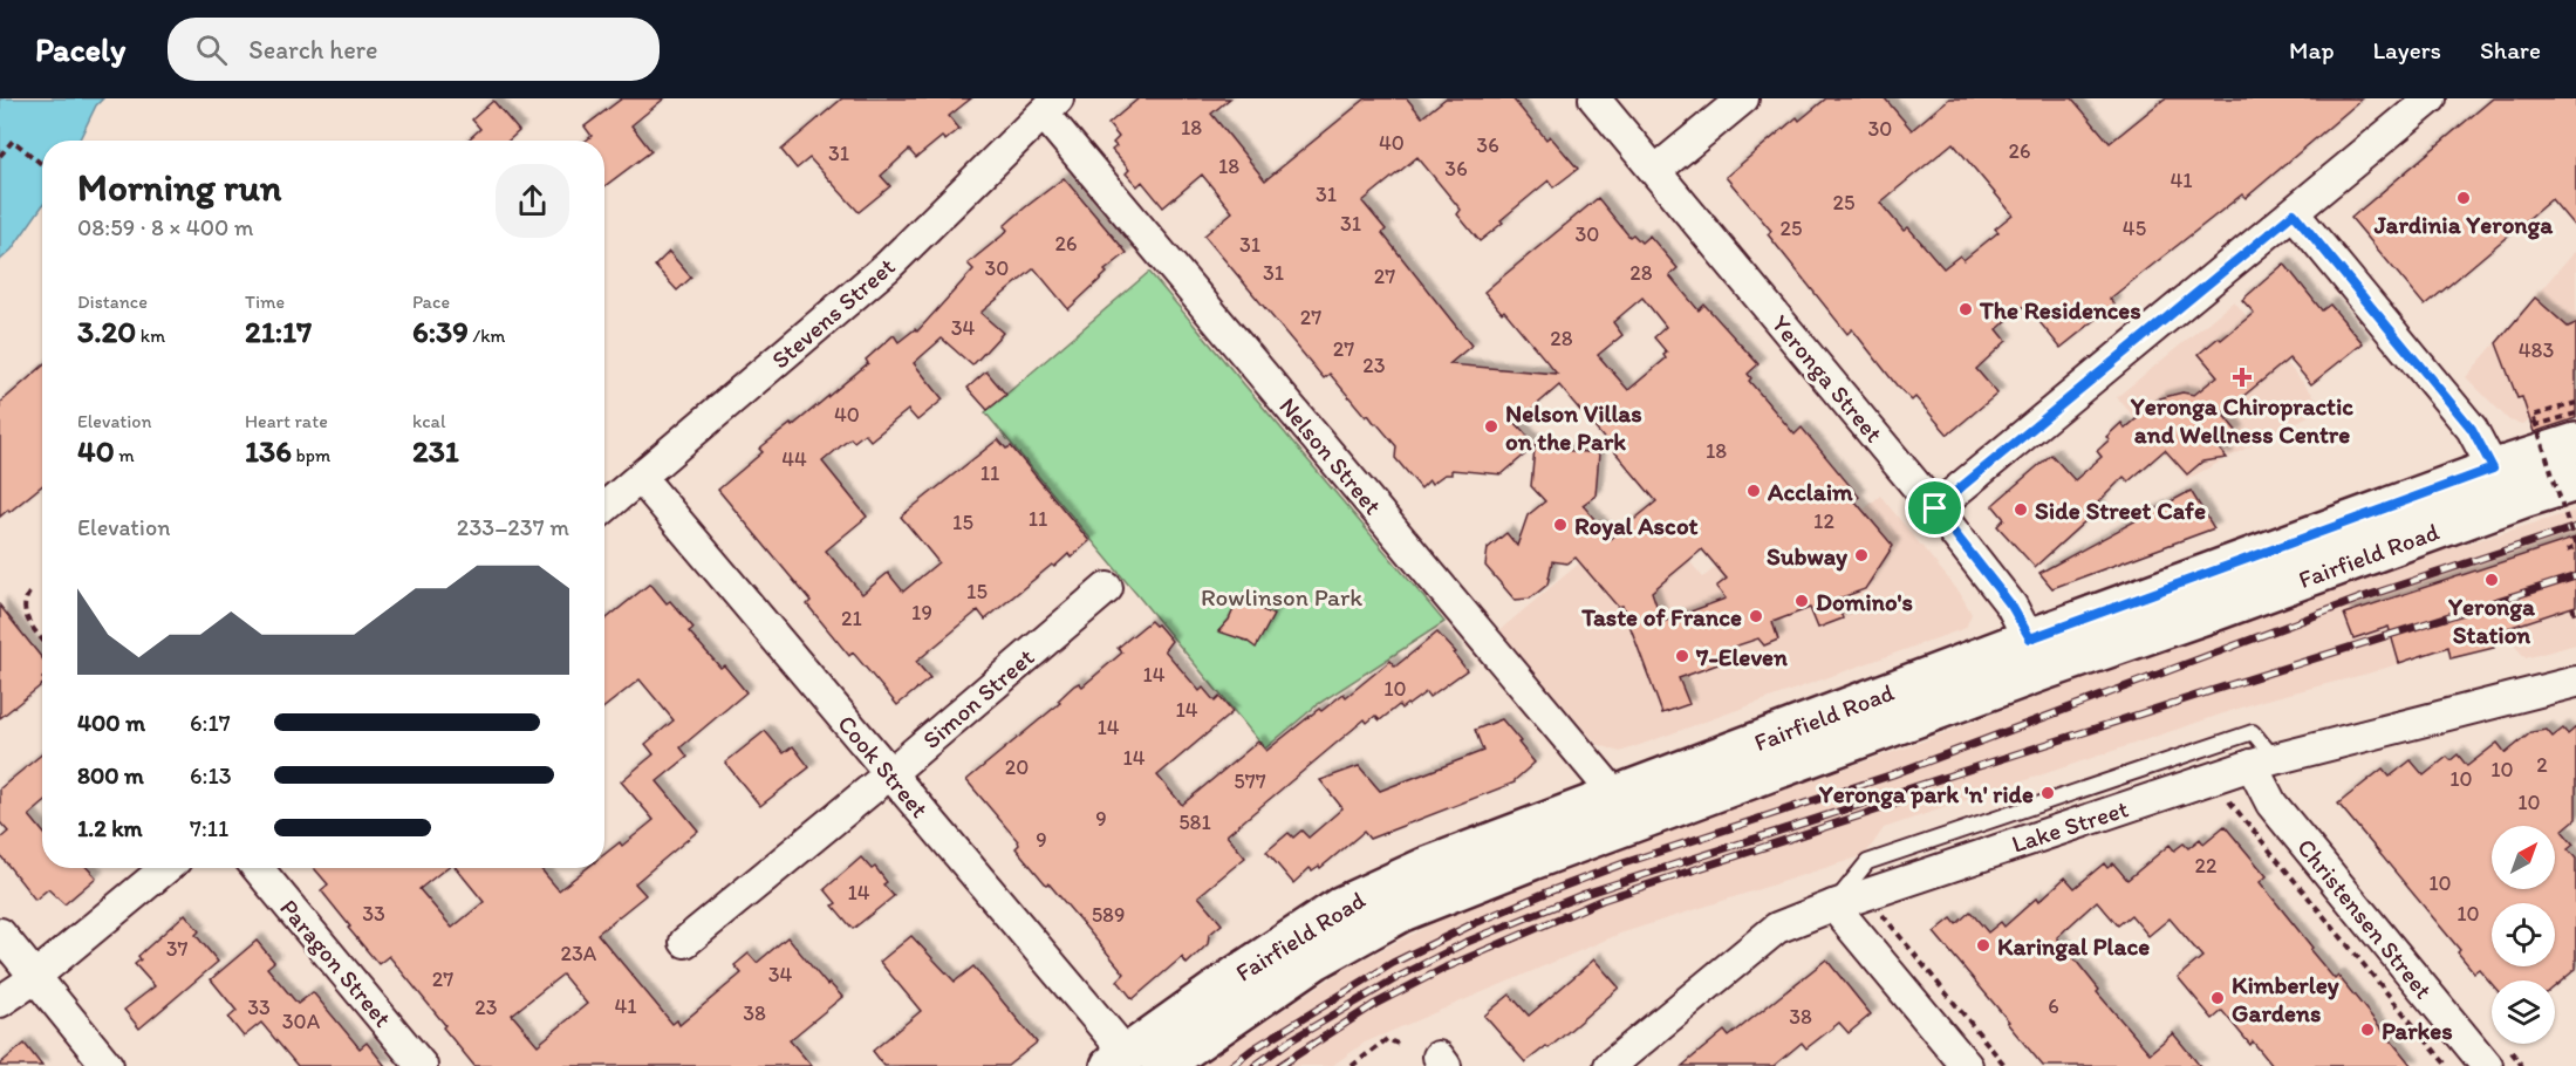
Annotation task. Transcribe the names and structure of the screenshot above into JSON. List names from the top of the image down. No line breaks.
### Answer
{"streets":{"main road":["Fairfield Road"],"street":["Stevens Street","Yeronga Street","Nelson Street","Simon Street","Cook Street","Lake Street","Christensen Street","Paragon Street"]},"crossings":[["Stevens Street","Nelson Street"],["Stevens Street","Cook Street"],["Yeronga Street","Fairfield Road"],["Nelson Street","Fairfield Road"],["Fairfield Road","Cook Street"],["Simon Street","Cook Street"],["Lake Street","Christensen Street"]],"parks":["Rowlinson Park"],"places":{"other":["Jardinia Yeronga","The Residences","Nelson Villas on the Park","Acclaim","Side Street Cafe","Royal Ascot","Subway","Yeronga Station","Domino's","Taste of France","7-Eleven","Yeronga park 'n' ride","Karingal Place","Kimberley Gardens","Parkes"],"health":["Yeronga Chiropractic and Wellness Centre"]},"house_numbers":["18","30","40","36","26","31","18","36","41","31","25","31","25","45","30","26","31","30","31","28","27","27","34","28","27","483","23","40","18","44","11","11","12","15","15","19","21","14","10","14","14","14","2","20","10","10","577","10","9","581","9","22","10","14","33","10","589","37","23A","34","27","41","6","33","23","38","38","30A"],"north":"top right","page":{"header":"Pacely","search":"Search here","nav":["Map","Layers","Share"],"heading":["Morning run","08:59 · 8 × 400 m"],"stats":[["Distance","3.20 km"],["Time","21:17"],["Pace","6:39 /km"],["Elevation","40 m"],["Heart rate","136 bpm"],["kcal","231"]],"chart":["Elevation","233–237 m"],"list":[{"name":"400 m","note":"6:17"},{"name":"800 m","note":"6:13"},{"name":"1.2 km","note":"7:11"}]}}
